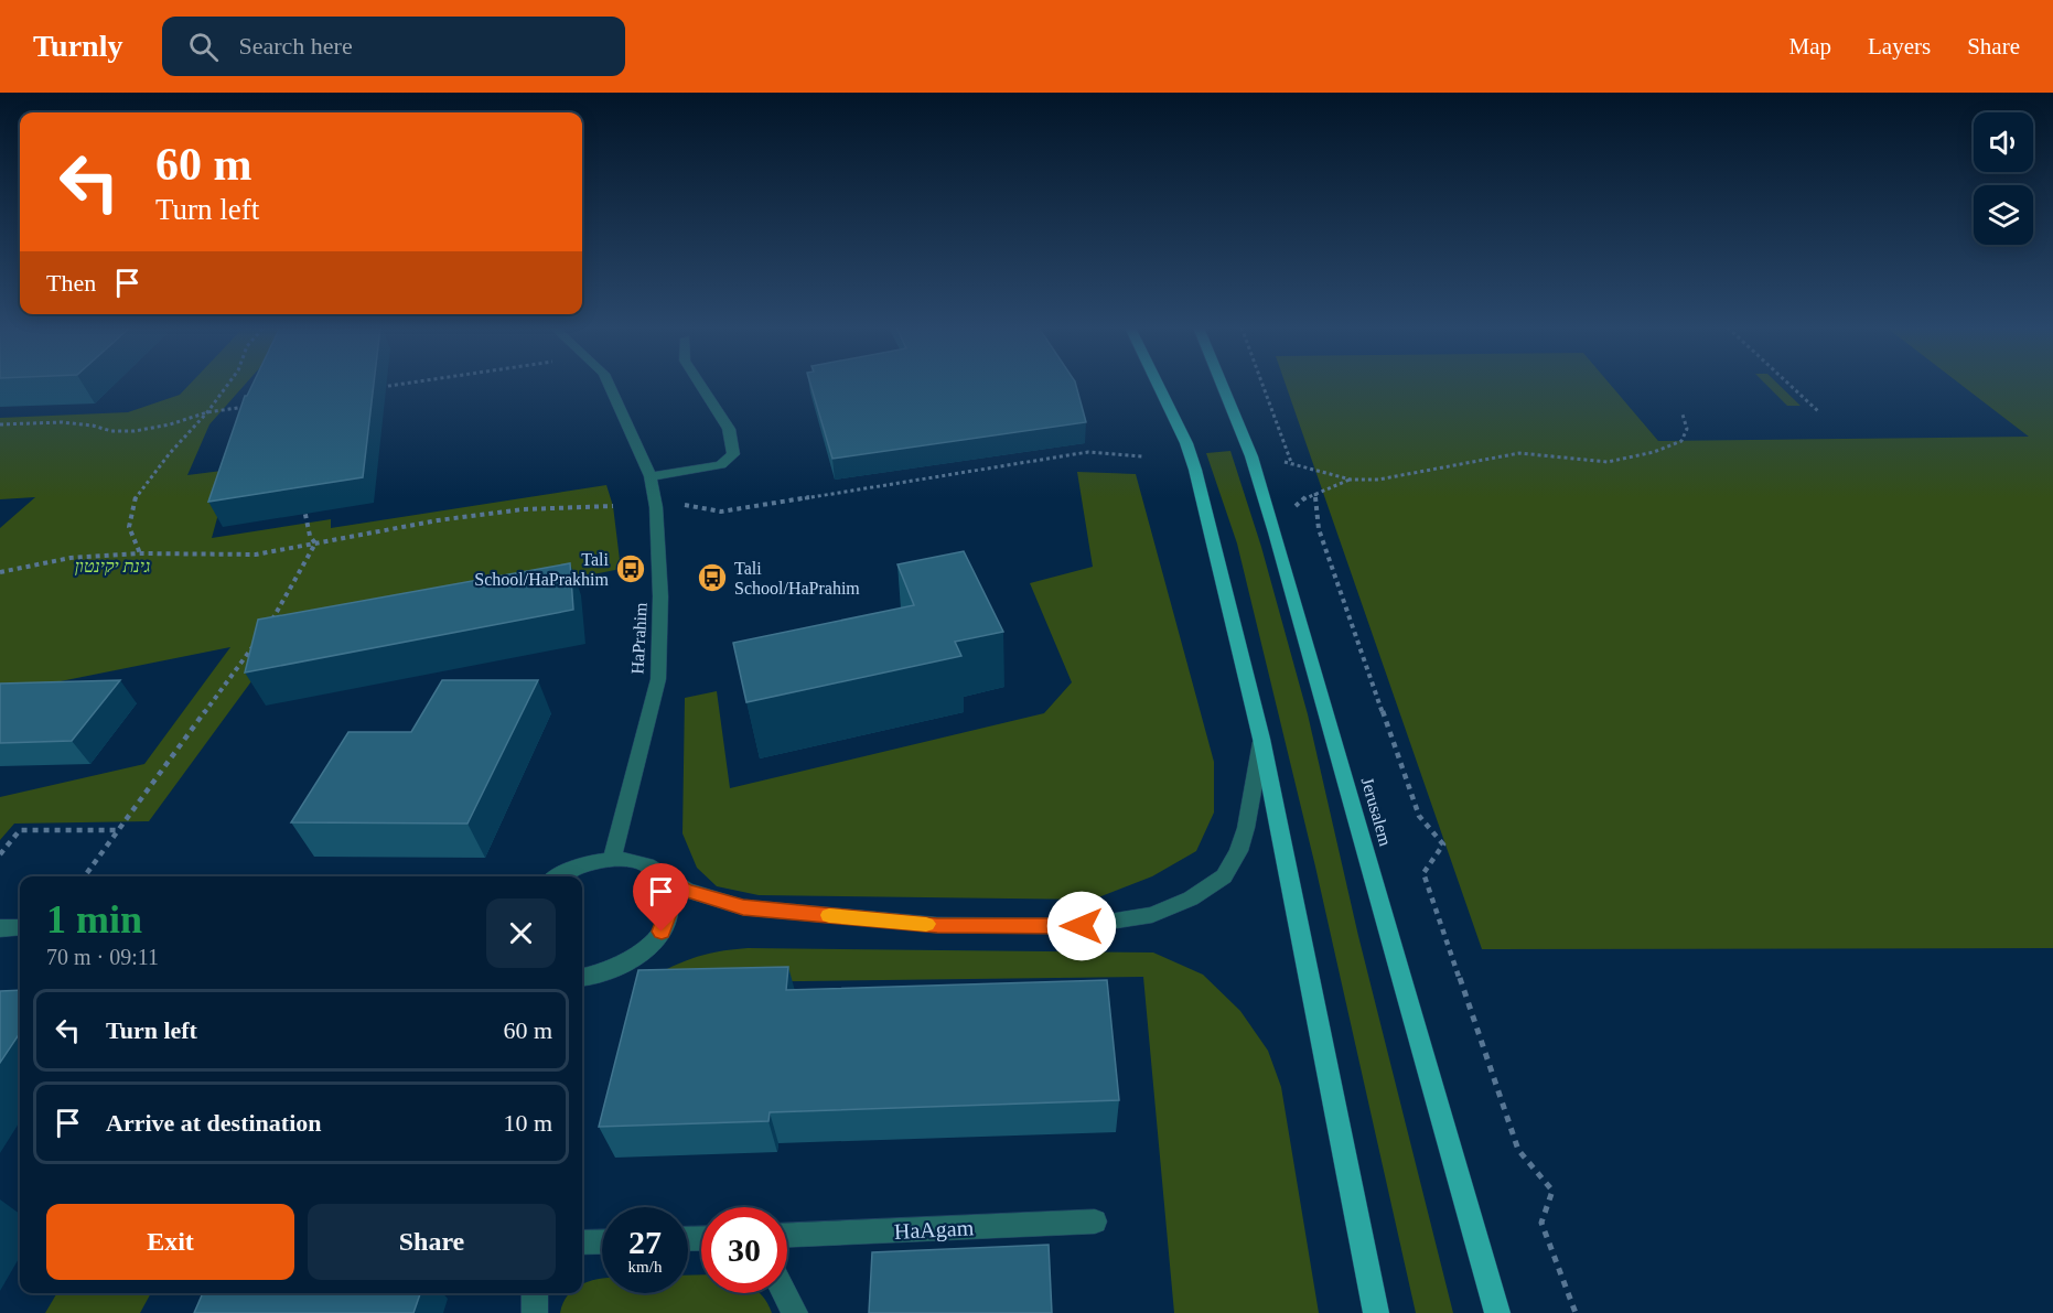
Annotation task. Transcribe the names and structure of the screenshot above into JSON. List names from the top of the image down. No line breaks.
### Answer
{"streets":{"main road":["Jerusalem"],"street":["HaPrahim","HaAgam"]},"parks":["גינת יקינטון"],"places":{"bus stop":["Tali School/HaPrakhim","Tali School/HaPrahim"]},"page":{"header":"Turnly","search":"Search here","nav":["Map","Layers","Share"],"turn":["60 m","Turn left"],"then":"Then","heading":["1 min","70 m · 09:11"],"list":[{"name":"Turn left","value":"60 m"},{"name":"Arrive at destination","value":"10 m"}],"buttons":["Exit","Share"],"speed":"27 km/h","limit":"30"}}
